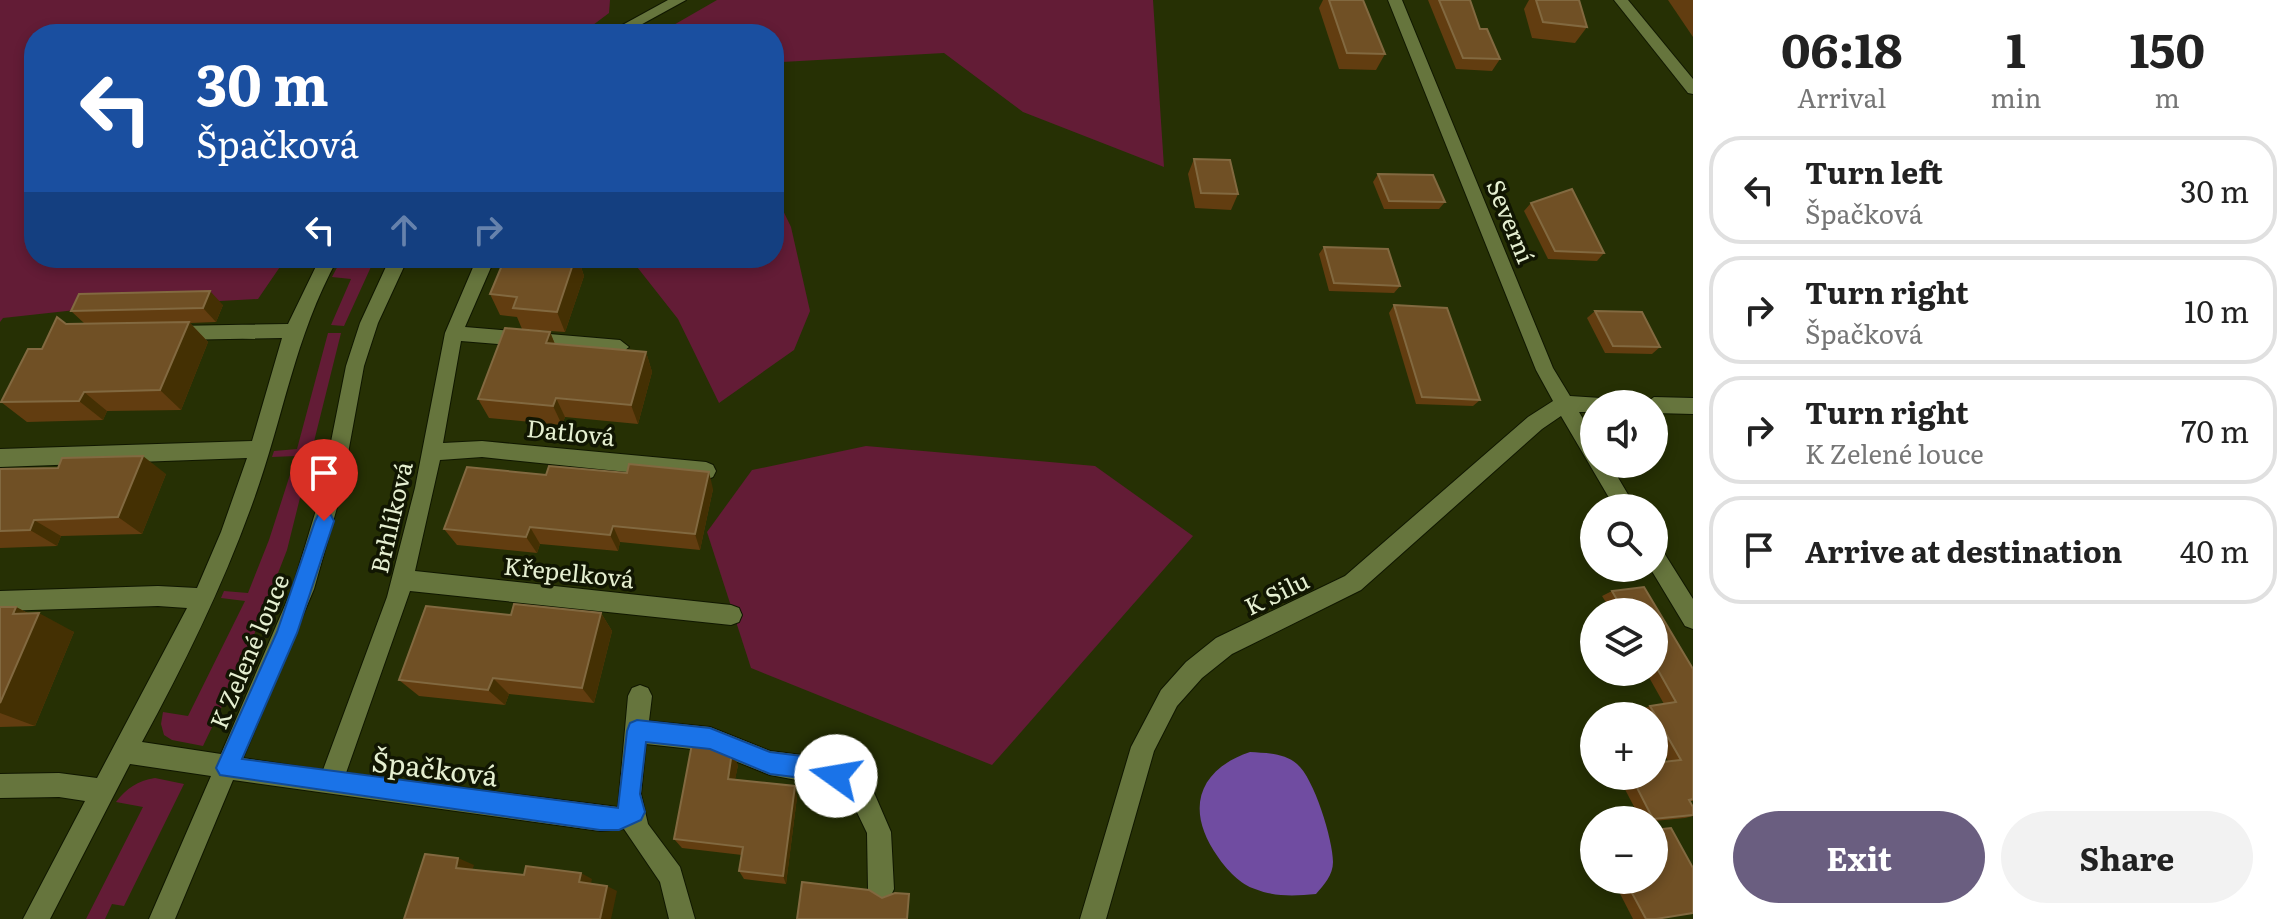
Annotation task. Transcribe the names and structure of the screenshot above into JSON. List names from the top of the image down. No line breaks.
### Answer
{"streets":{"street":["Severní","Datlová","Brhlíková","Křepelková","K Silu","K Zelené louce","Špačková"]},"crossings":[["Severní","K Silu"],["Datlová","Brhlíková"],["Brhlíková","Křepelková"],["Brhlíková","Špačková"],["K Zelené louce","Špačková"]],"page":{"eta":["06:18","Arrival","1","min","150","m"],"turn":["30 m","Špačková"],"list":[{"name":"Turn left","note":"Špačková","value":"30 m"},{"name":"Turn right","note":"Špačková","value":"10 m"},{"name":"Turn right","note":"K Zelené louce","value":"70 m"},{"name":"Arrive at destination","value":"40 m"}],"map_buttons":["+","−"],"buttons":["Exit","Share"]}}
